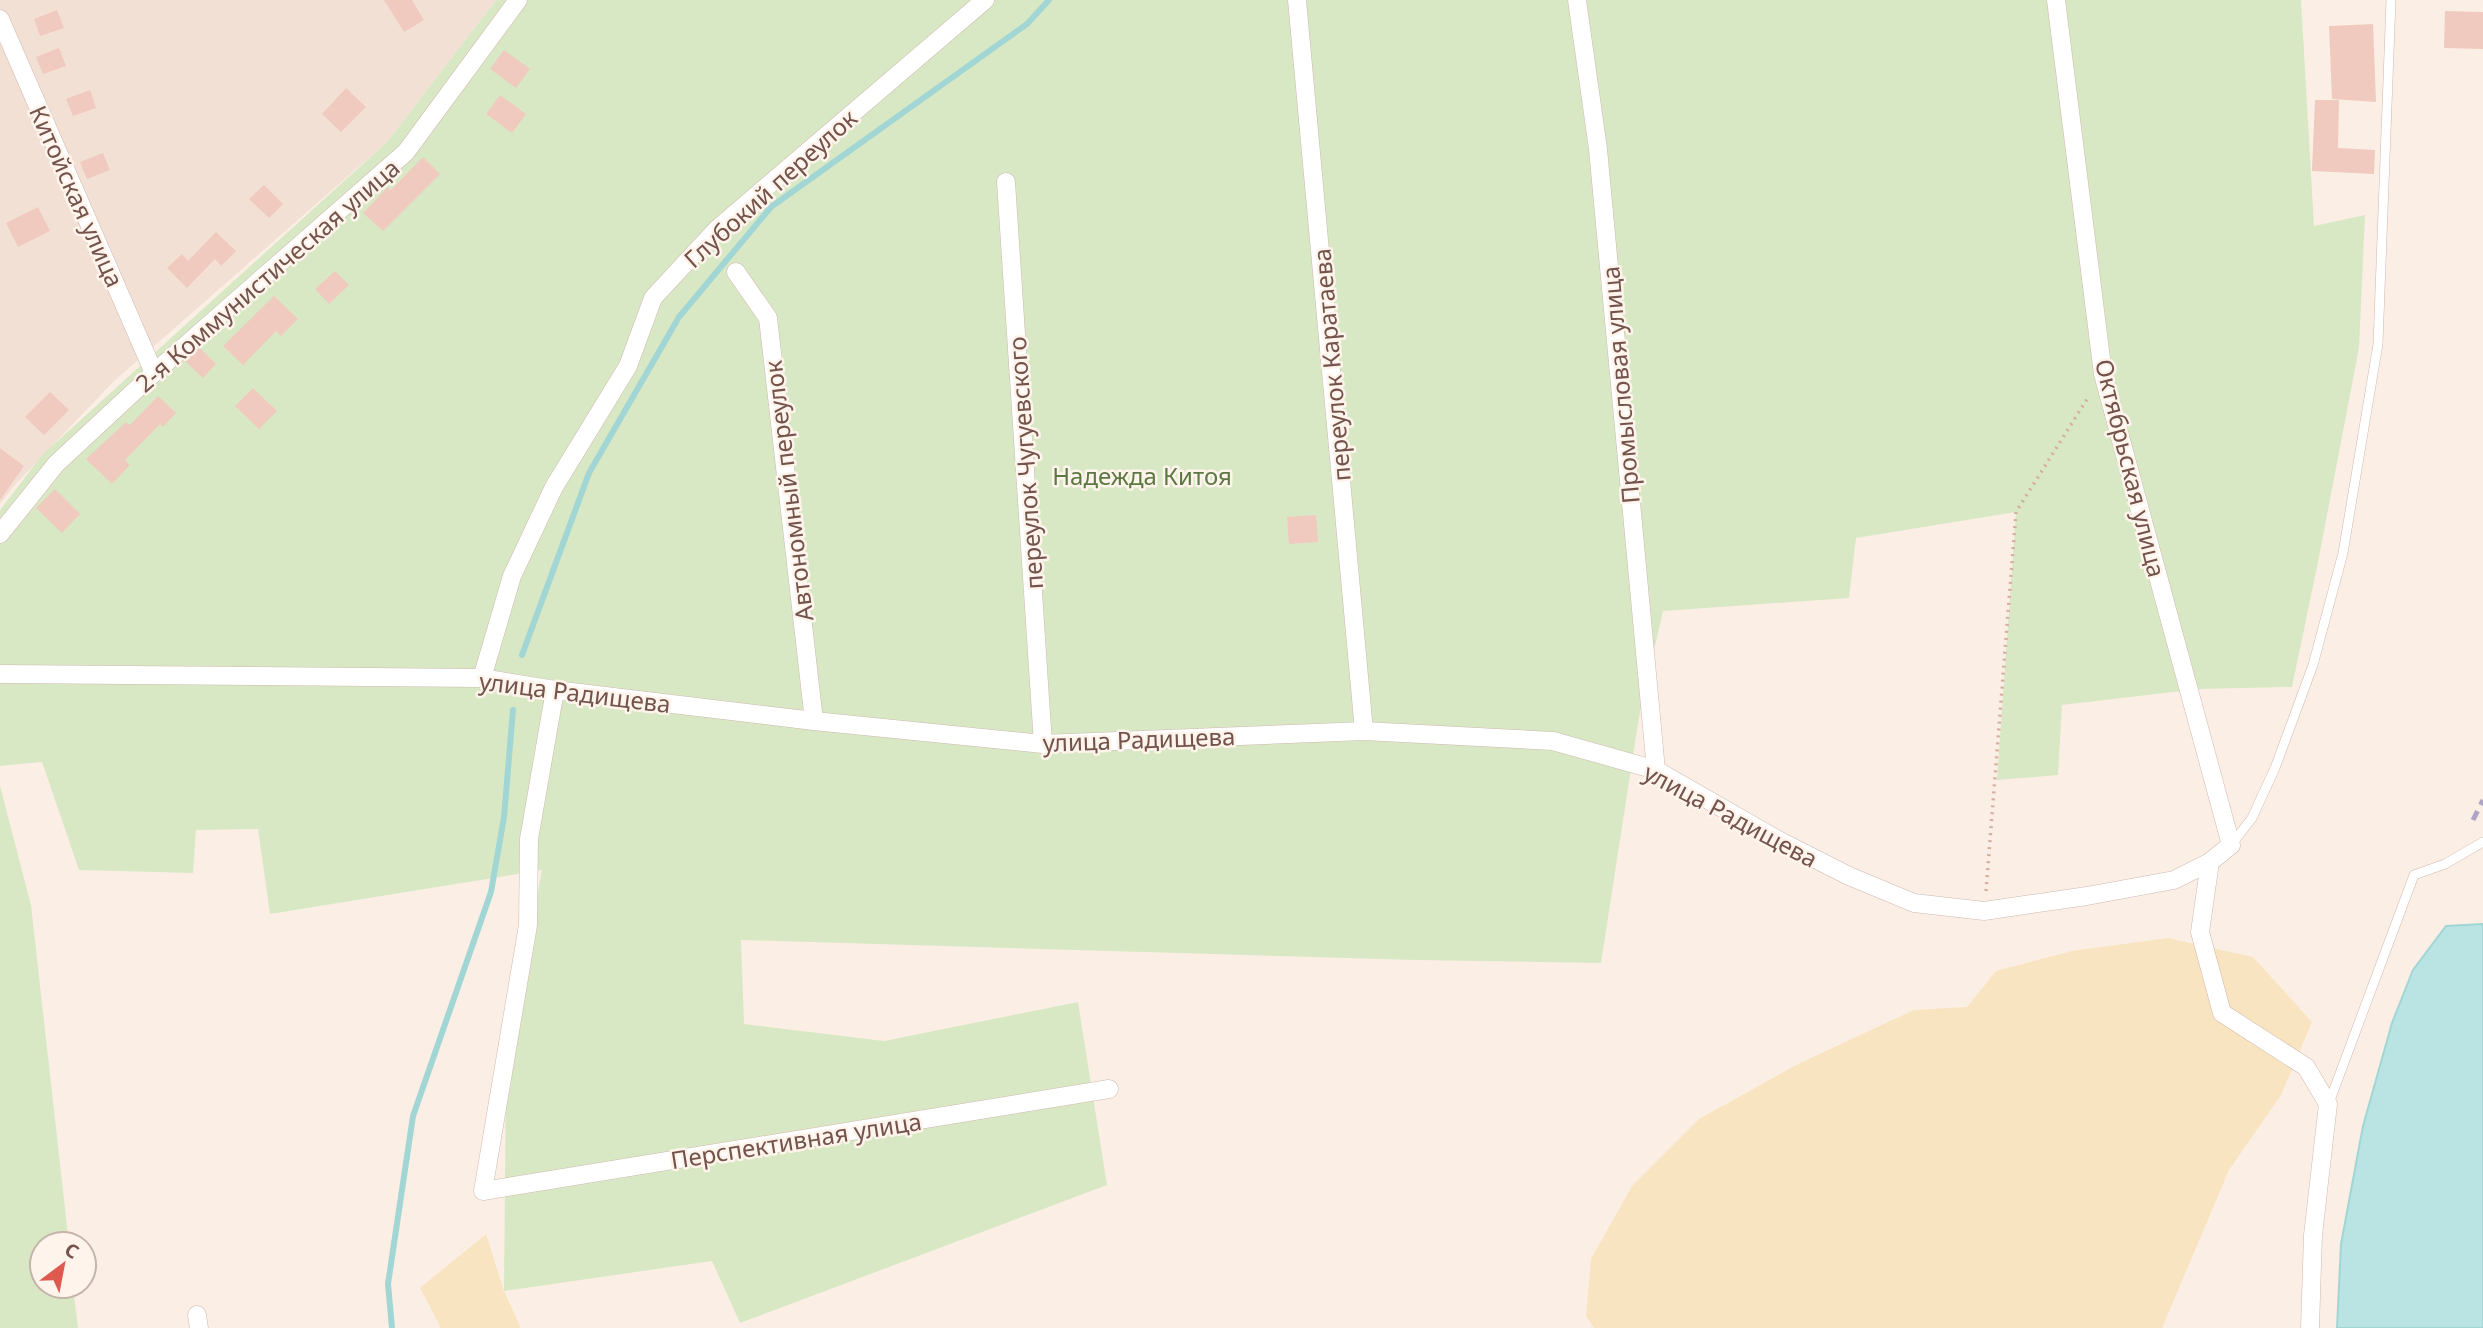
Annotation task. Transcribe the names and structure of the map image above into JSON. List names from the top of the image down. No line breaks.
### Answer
{"streets":{"street":["Глубокий переулок","Китойская улица","2-я Коммунистическая улица","переулок Каратаева","Промысловая улица","переулок Чугуевского","Октябрьская улица","Автономный переулок","улица Радищева","Перспективная улица"]},"crossings":[["Глубокий переулок","улица Радищева"],["Китойская улица","2-я Коммунистическая улица"],["переулок Каратаева","улица Радищева"],["Промысловая улица","улица Радищева"],["переулок Чугуевского","улица Радищева"],["Октябрьская улица","улица Радищева"],["Автономный переулок","улица Радищева"],["улица Радищева","Перспективная улица"]],"parks":["Надежда Китоя"],"north":"top right"}
